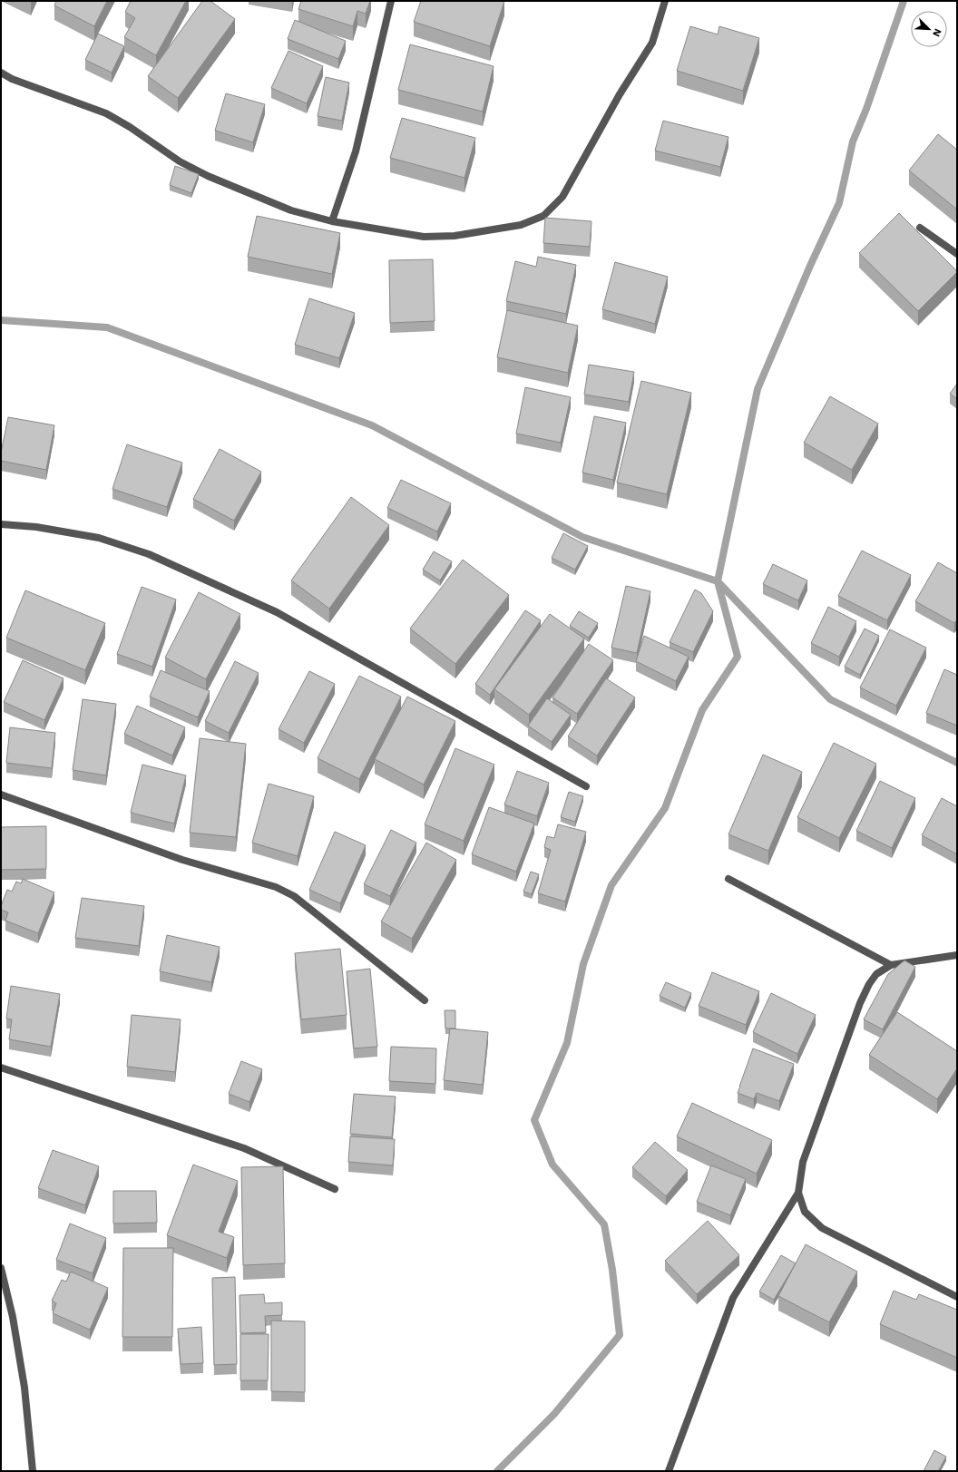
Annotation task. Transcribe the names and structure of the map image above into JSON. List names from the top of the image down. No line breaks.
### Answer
{"north":"bottom right"}
